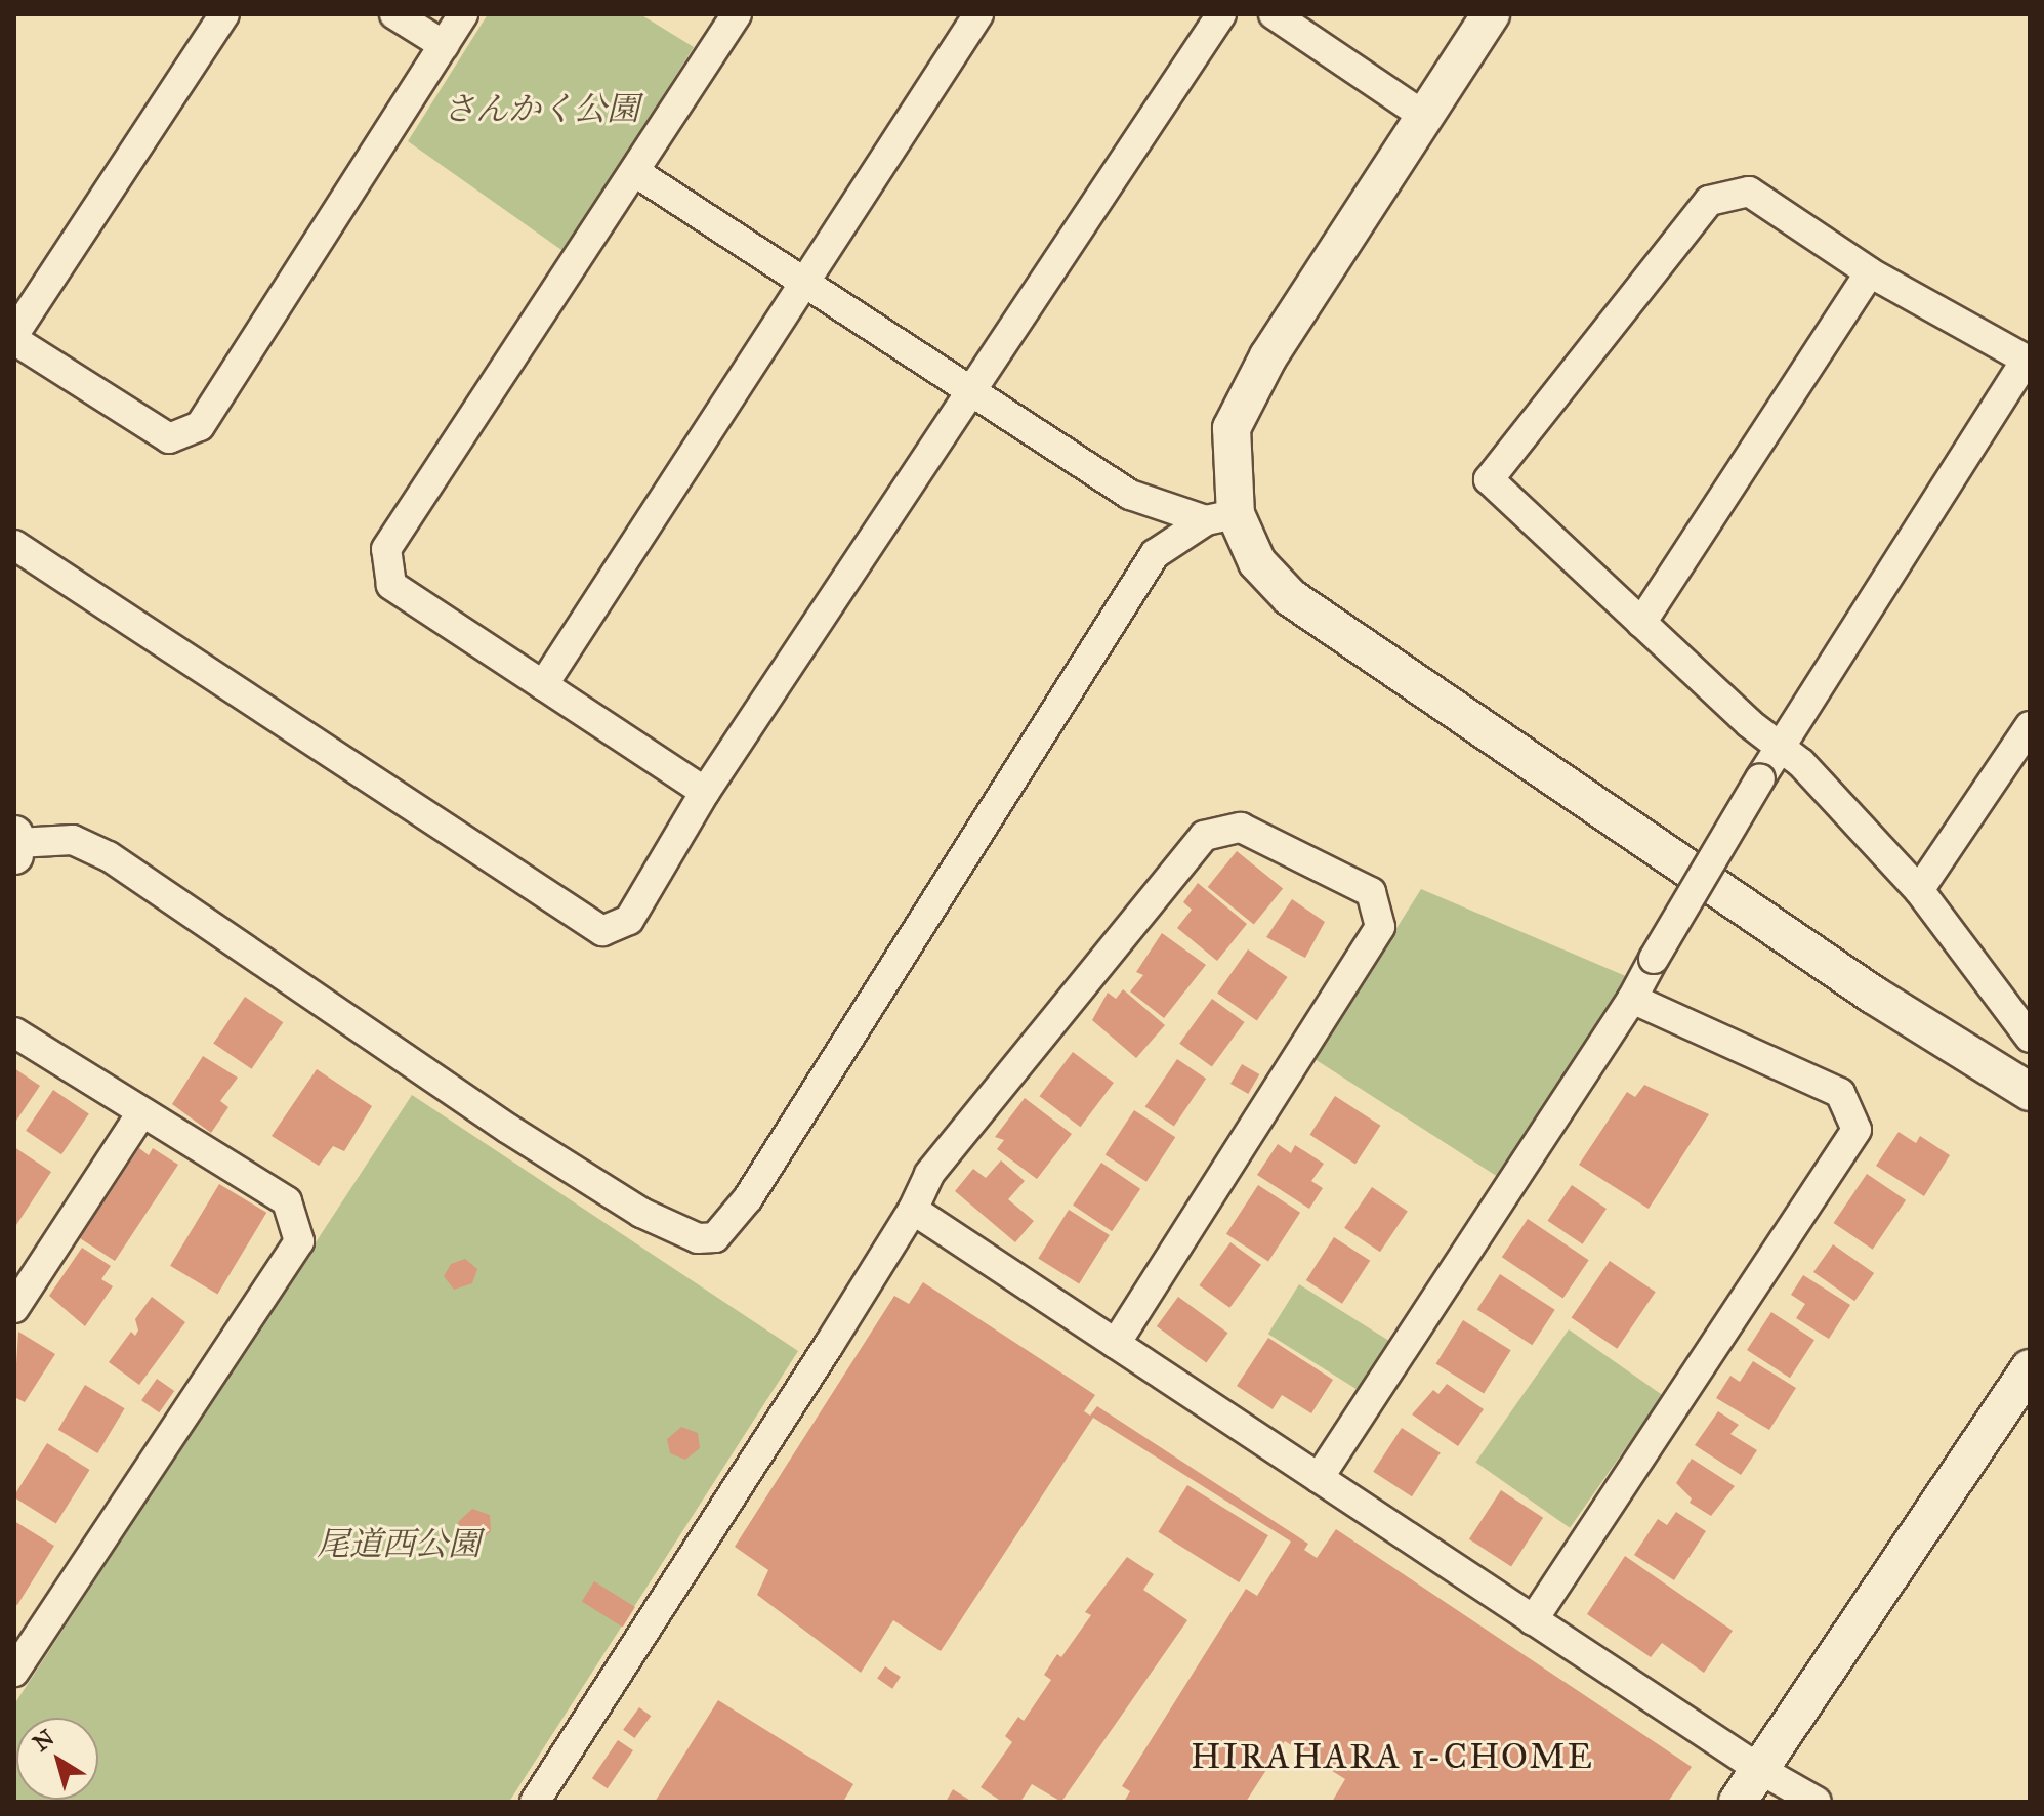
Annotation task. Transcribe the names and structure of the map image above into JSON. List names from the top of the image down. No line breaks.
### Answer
{"districts":["HIRAHARA 1-CHOME"],"parks":["さんかく公園","尾道西公園"],"north":"top left"}
